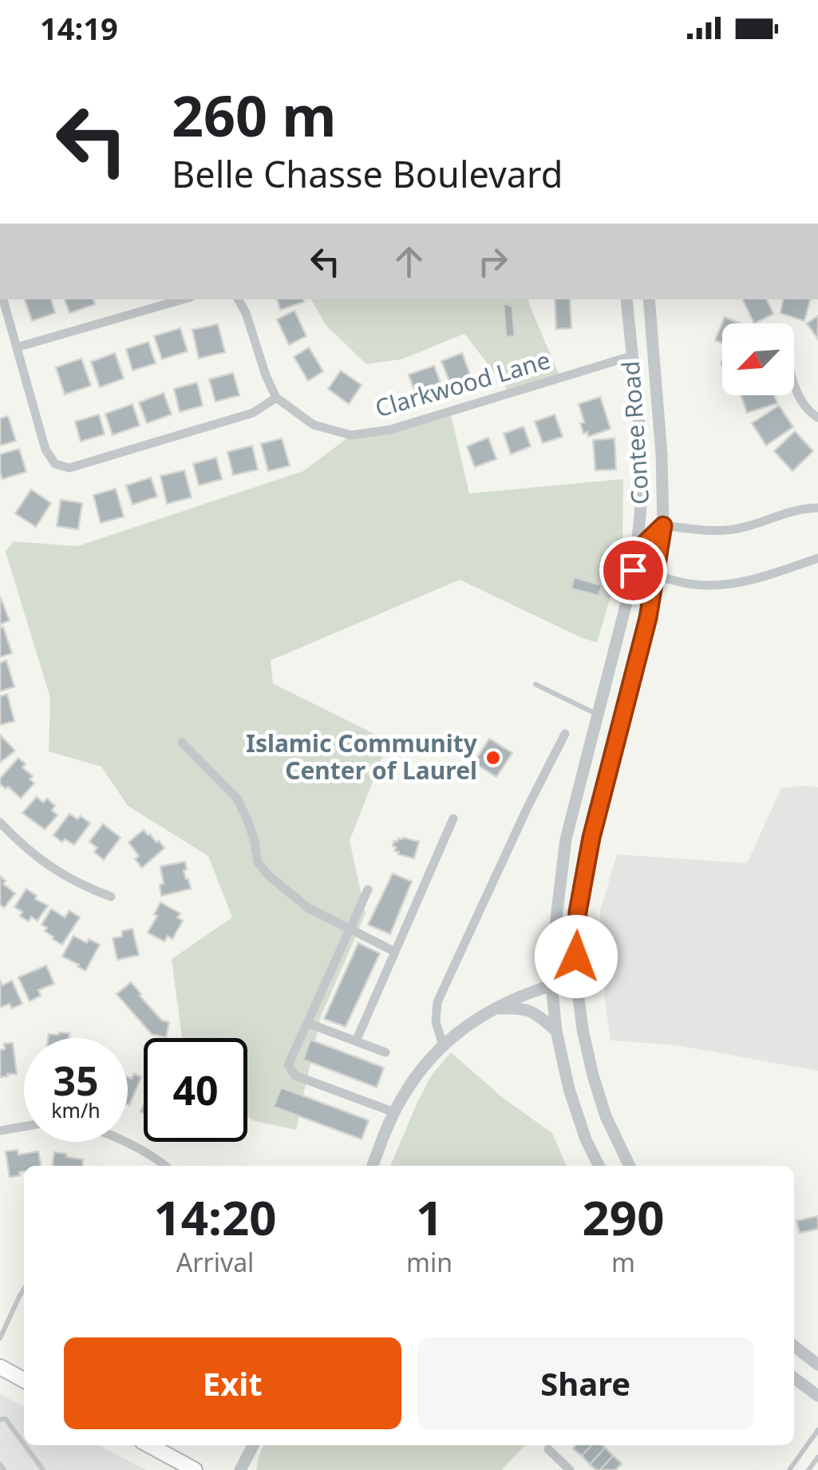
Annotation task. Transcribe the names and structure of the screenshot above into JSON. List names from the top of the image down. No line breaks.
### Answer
{"streets":{"street":["Clarkwood Lane","Contee Road"]},"crossings":[["Clarkwood Lane","Contee Road"]],"places":["Islamic Community Center of Laurel"],"north":"bottom left","page":{"status":"14:19","turn":["260 m","Belle Chasse Boulevard"],"speed":"35 km/h","limit":"40","eta":["14:20","Arrival","1","min","290","m"],"buttons":["Exit","Share"]}}
